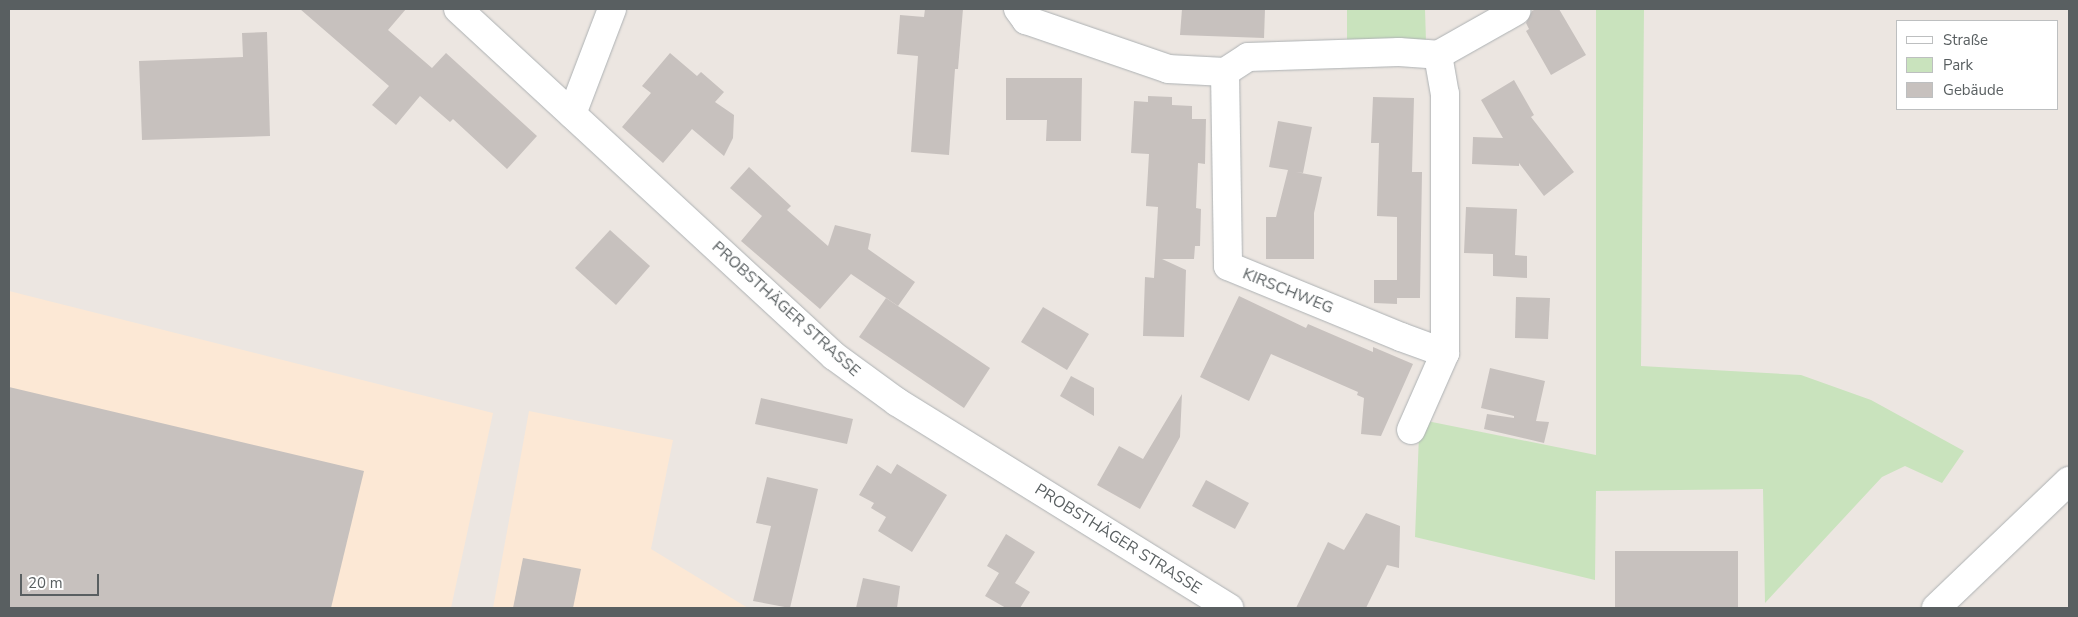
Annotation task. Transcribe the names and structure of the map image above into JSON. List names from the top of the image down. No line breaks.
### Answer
{"streets":{"street":["KIRSCHWEG","PROBSTHÄGER STRASSE"]},"legend":["Straße","Park","Gebäude"],"scale_bar":"20 m"}
